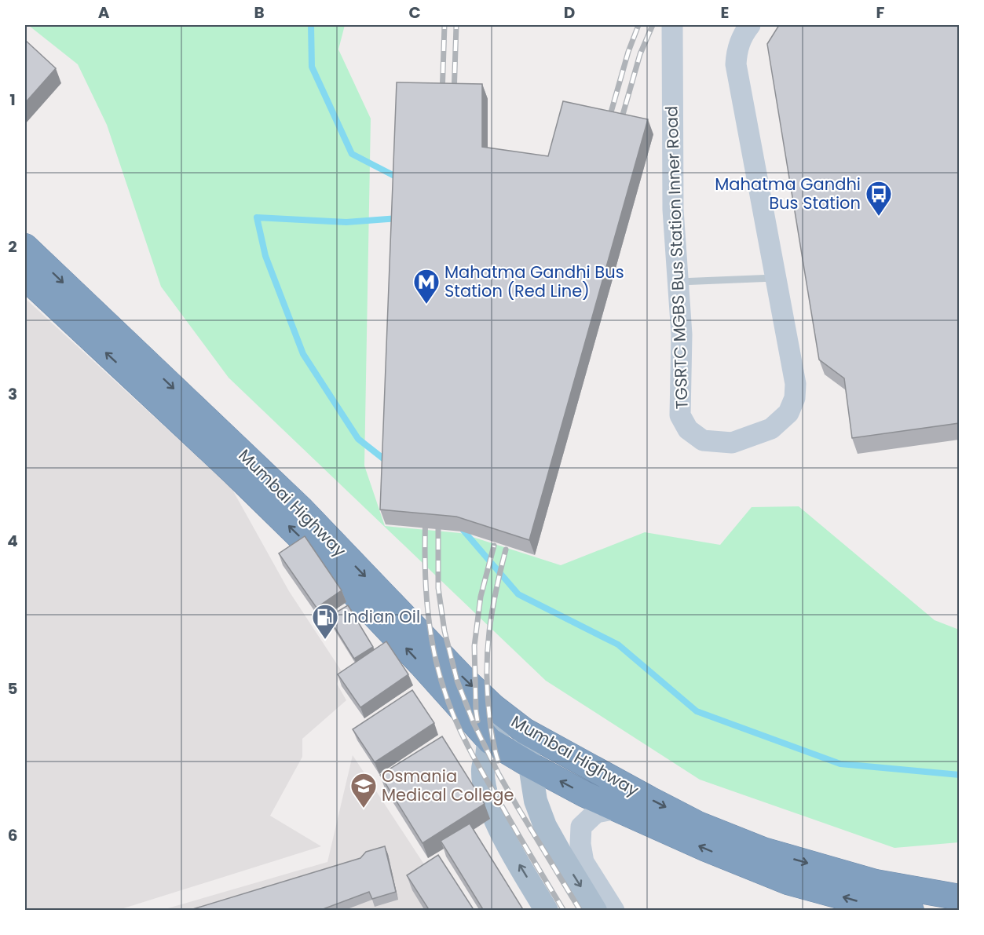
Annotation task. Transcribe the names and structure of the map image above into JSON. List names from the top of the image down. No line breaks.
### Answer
{"streets":{"highway":["Mumbai Highway"],"street":["TGSRTC MGBS Bus Station Inner Road"]},"places":{"bus stop":["Mahatma Gandhi Bus Station"],"metro station":["Mahatma Gandhi Bus Station (Red Line)"],"fuel station":["Indian Oil"],"school or university":["Osmania Medical College"]},"grid":{"columns":["A","B","C","D","E","F"],"rows":["1","2","3","4","5","6"]}}
